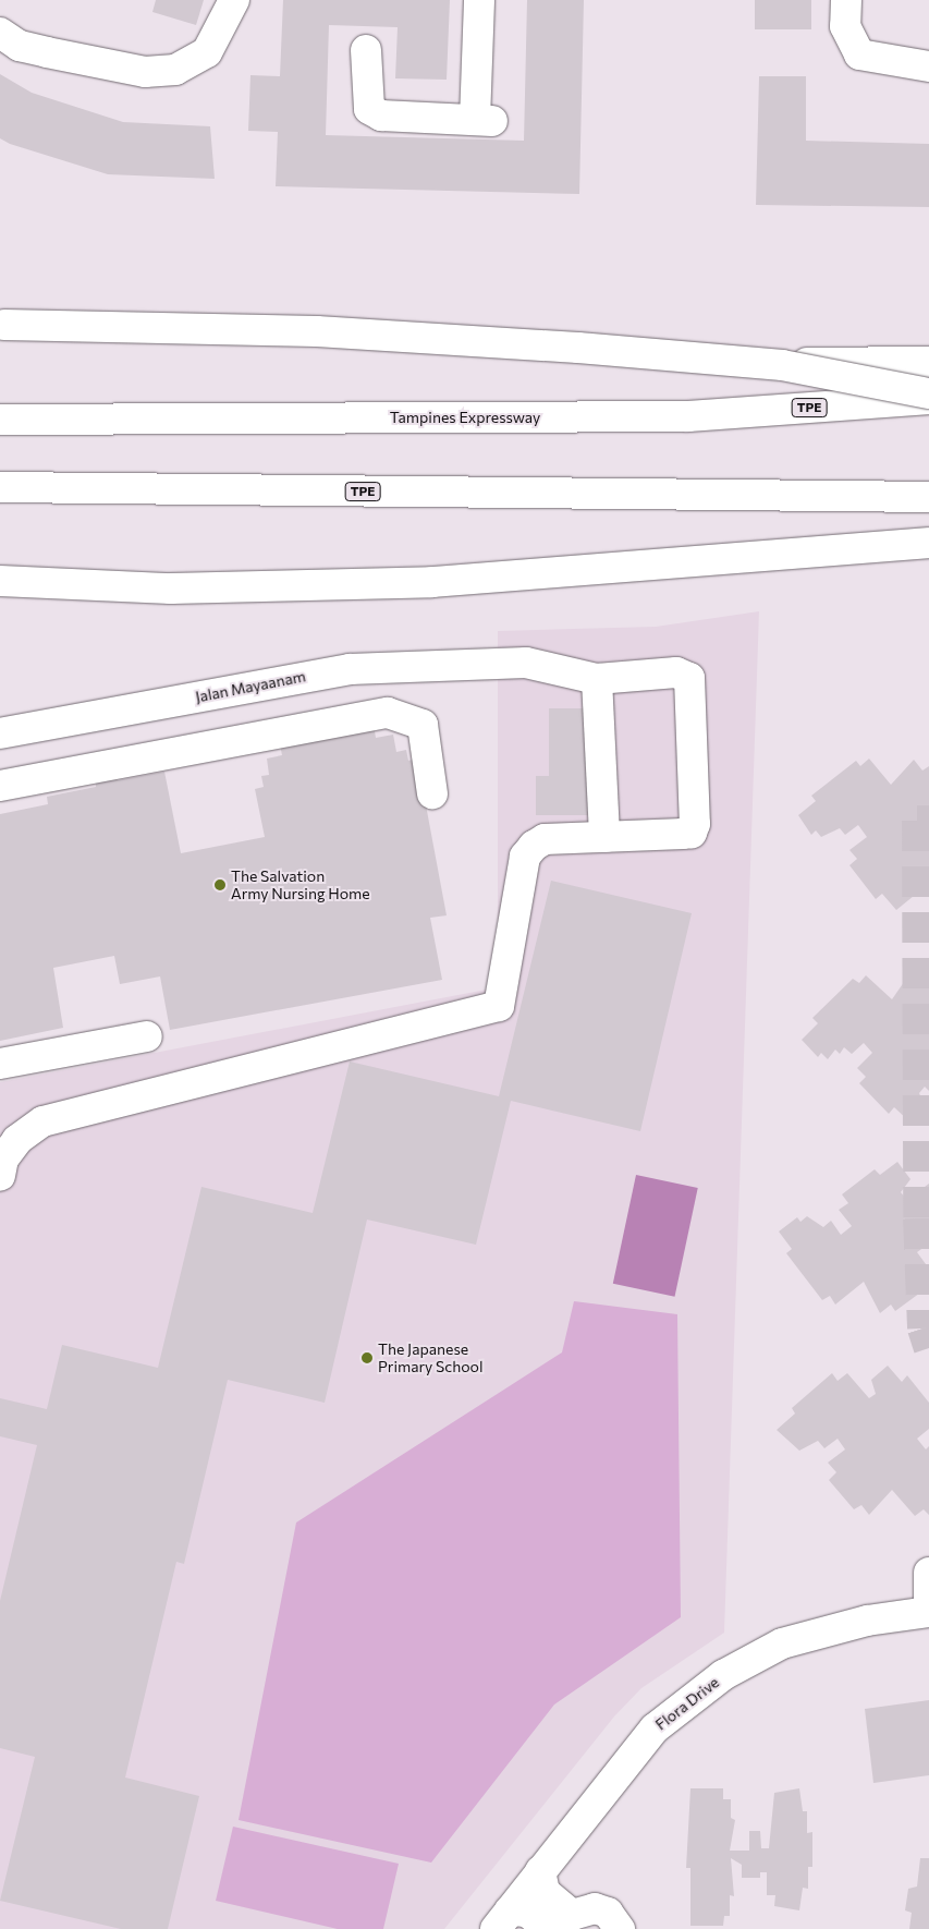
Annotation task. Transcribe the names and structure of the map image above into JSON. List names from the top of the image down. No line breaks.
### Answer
{"streets":{"main road":["TPE","Tampines Expressway","Jalan Mayaanam","Flora Drive"]},"places":["The Salvation Army Nursing Home","The Japanese Primary School"]}
